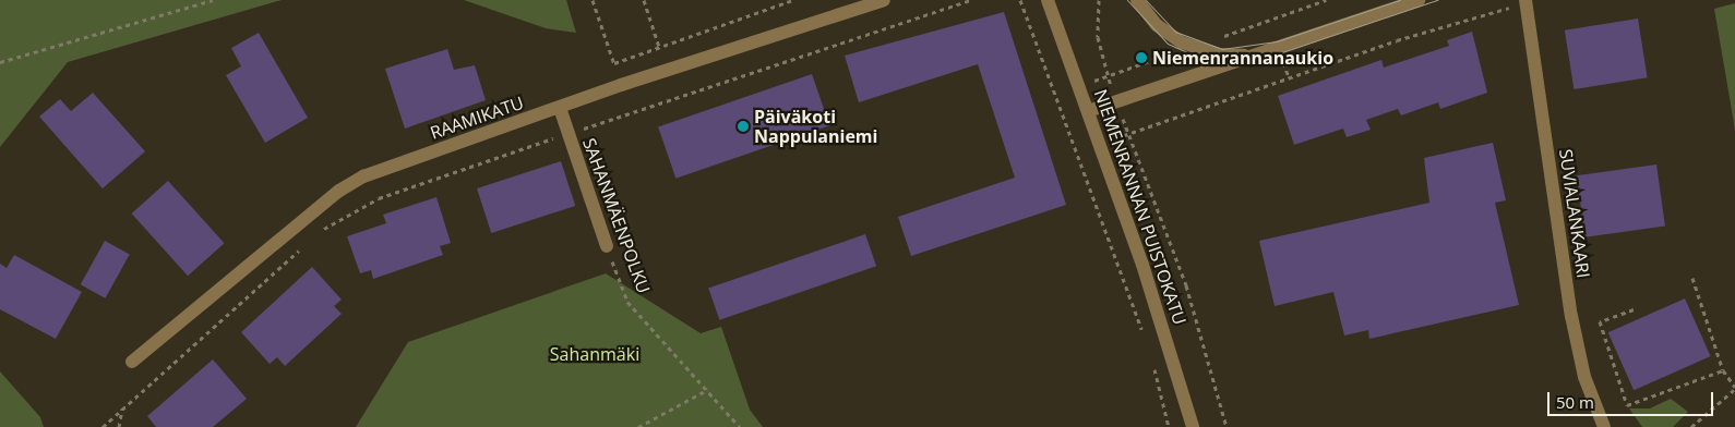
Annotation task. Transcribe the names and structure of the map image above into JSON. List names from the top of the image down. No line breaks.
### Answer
{"streets":{"street":["RAAMIKATU","NIEMENRANNAN PUISTOKATU","SUVIALANKAARI","SAHANMÄENPOLKU"]},"crossings":[["RAAMIKATU","SAHANMÄENPOLKU"]],"parks":["Sahanmäki"],"places":["Niemenrannanaukio","Päiväkoti Nappulaniemi"],"scale_bar":"50 m"}
